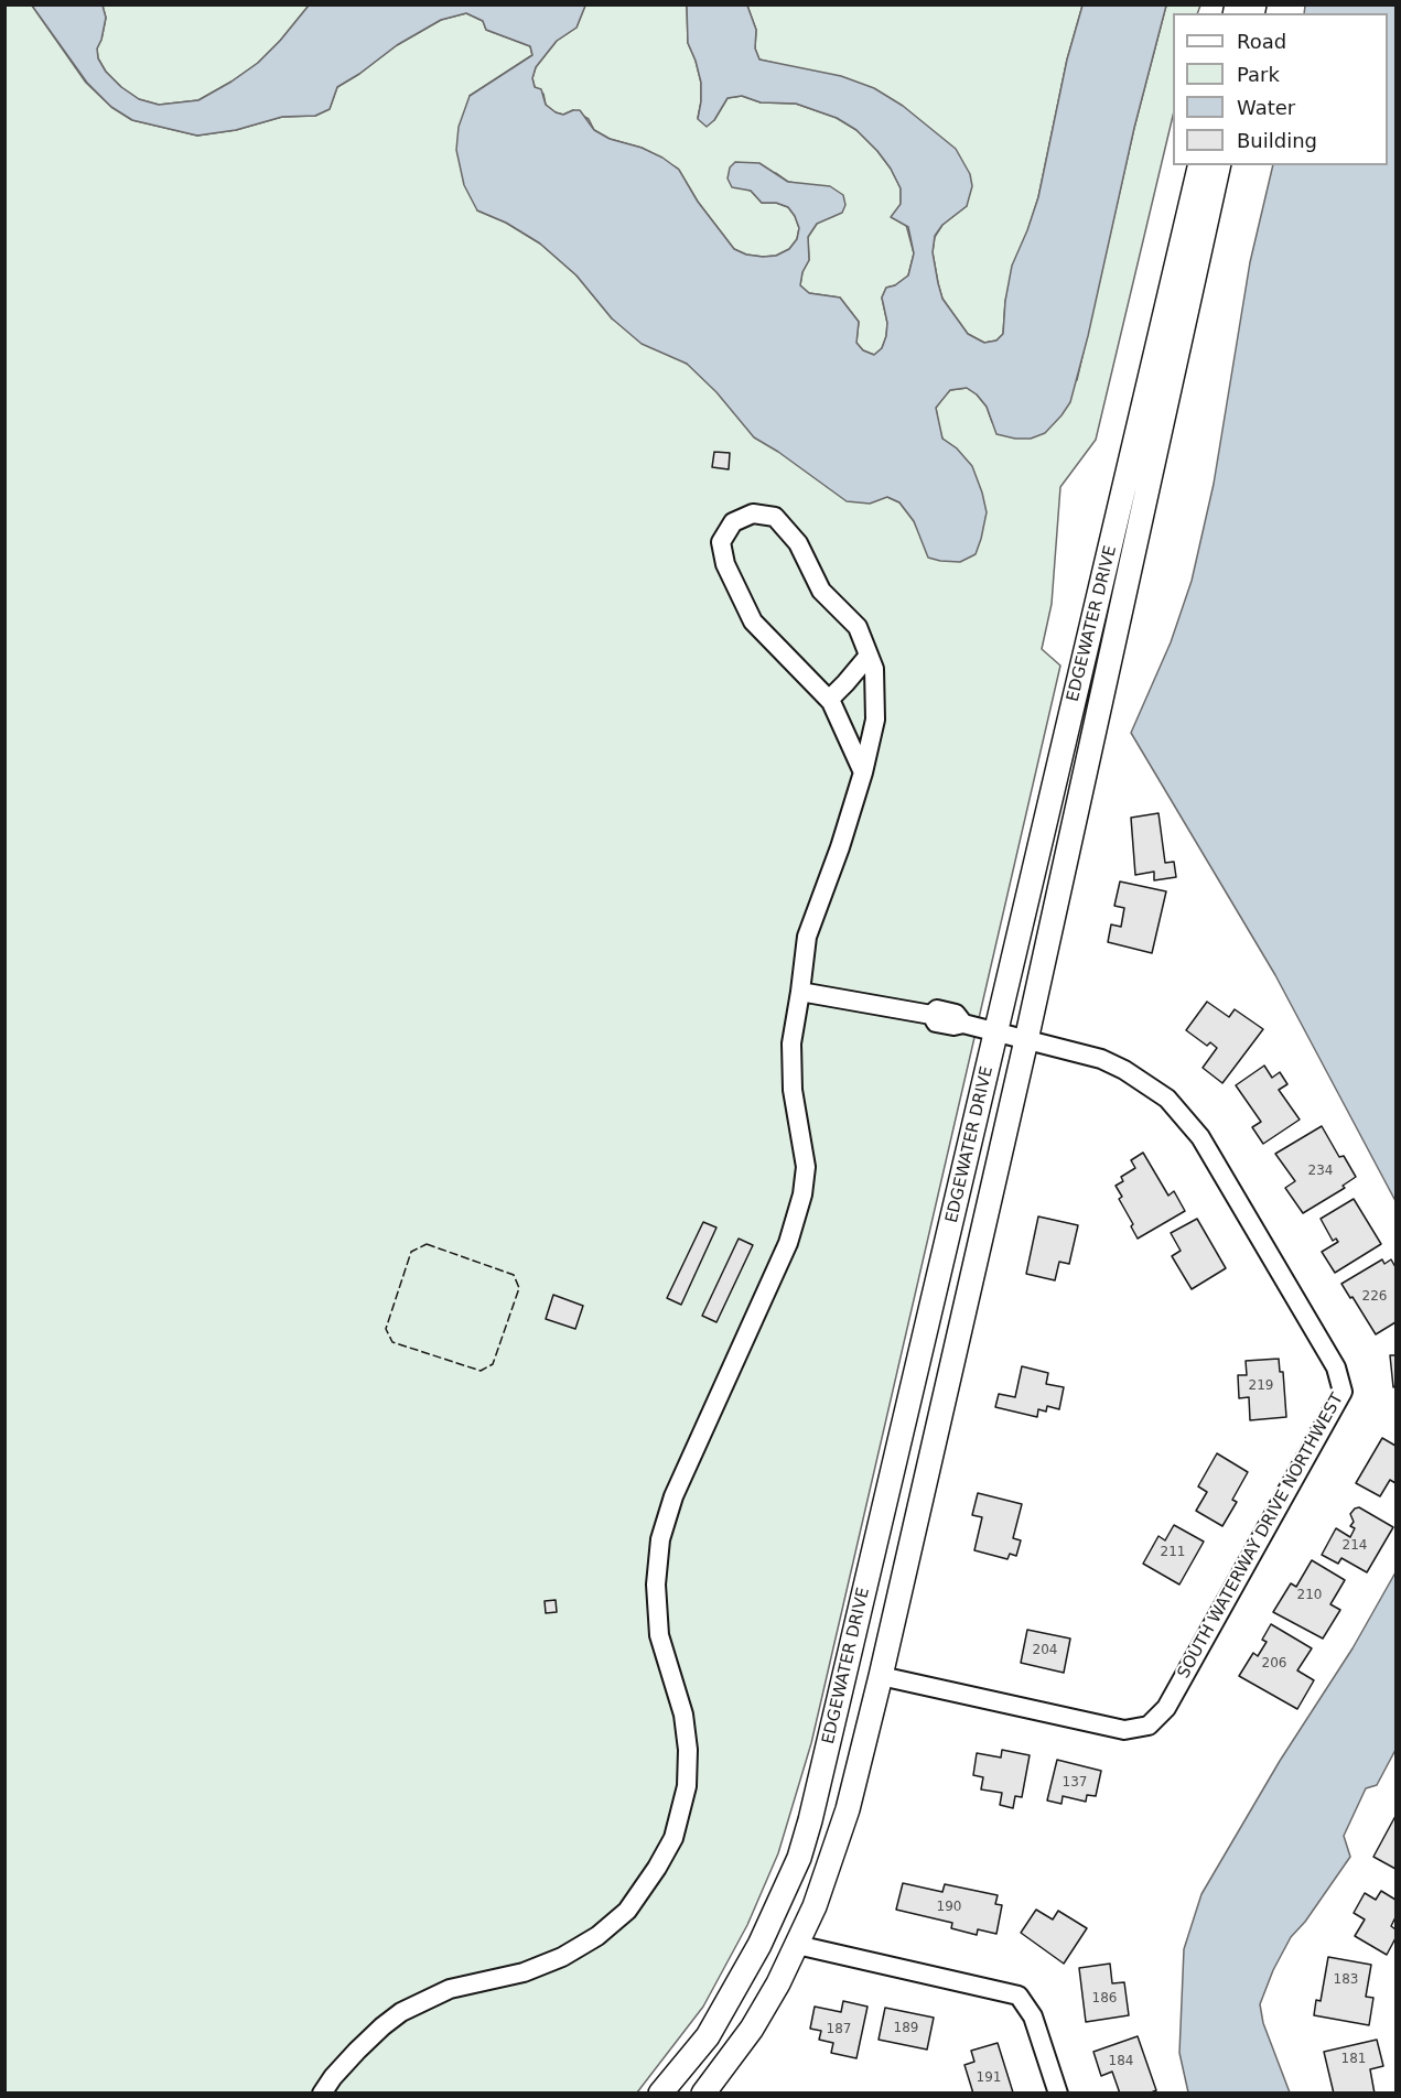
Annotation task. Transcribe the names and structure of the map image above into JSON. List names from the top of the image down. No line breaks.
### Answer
{"streets":{"street":["EDGEWATER DRIVE","SOUTH WATERWAY DRIVE NORTHWEST"]},"crossings":[["EDGEWATER DRIVE","SOUTH WATERWAY DRIVE NORTHWEST"]],"house_numbers":["234","226","219","214","211","210","204","206","137","190","183","186","189","187","181","184","191"],"legend":["Road","Park","Water","Building"]}
